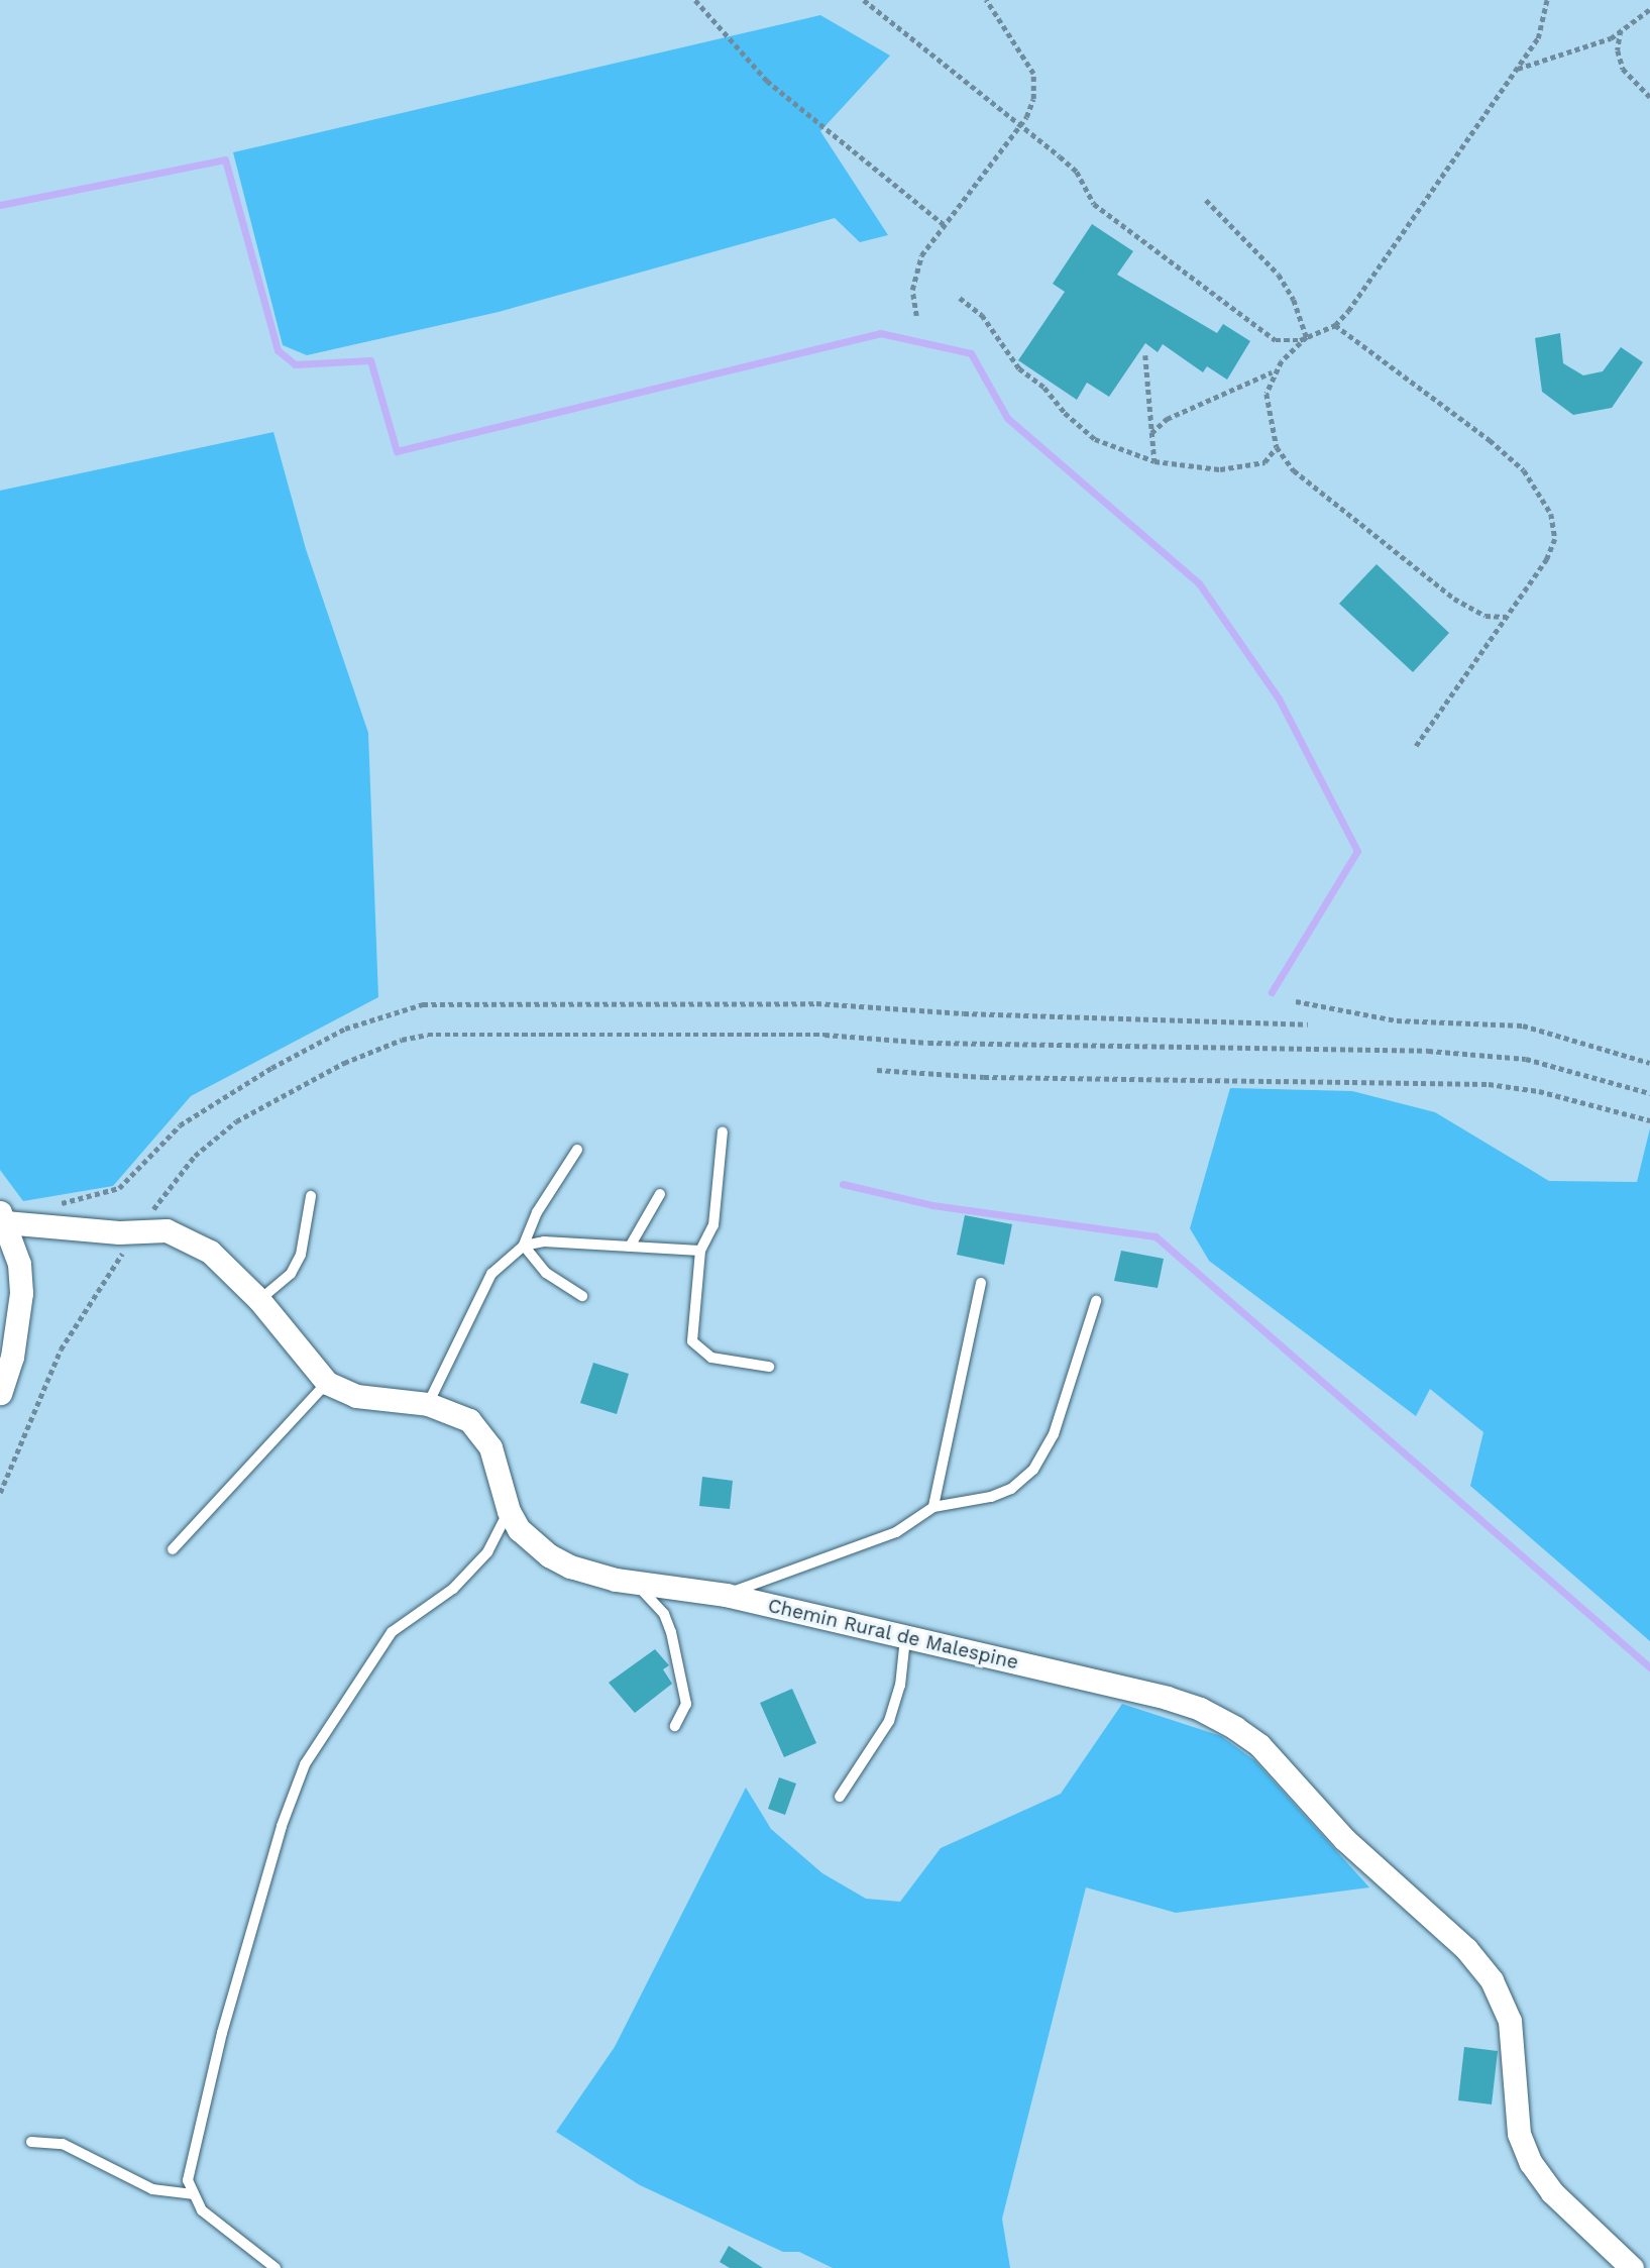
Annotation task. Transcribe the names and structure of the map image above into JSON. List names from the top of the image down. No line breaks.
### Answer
{"streets":{"street":["Chemin Rural de Malespine"]}}
